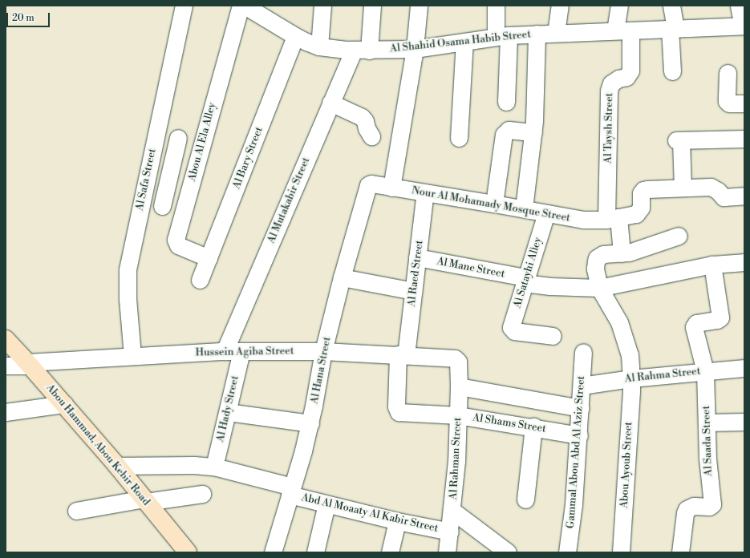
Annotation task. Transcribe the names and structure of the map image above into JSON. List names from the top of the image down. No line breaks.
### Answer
{"streets":{"main road":["Abou Hammad, Abou Kebir Road"],"street":["Al Shahid Osama Habib Street","Al Taysh Street","Abou Al Ela Alley","Al Bary Street","Al Safa Street","Al Mutakabir Street","Nour Al Mohamady Mosque Street","Al Mane Street","Al Satayhi Alley","Al Raed Street","Hussein Agiba Street","Al Hana Street","Al Rahma Street","Al Hady Street","Al Shams Street","Al Saada Street","Gammal Abou Abd Al Aziz Street","Al Rahman Street","Abou Ayoub Street","Abd Al Moaaty Al Kabir Street"]},"crossings":[["Al Shahid Osama Habib Street","Al Taysh Street"],["Al Shahid Osama Habib Street","Al Bary Street"],["Al Shahid Osama Habib Street","Al Mutakabir Street"],["Al Taysh Street","Nour Al Mohamady Mosque Street"],["Abou Al Ela Alley","Al Bary Street"],["Al Safa Street","Hussein Agiba Street"],["Al Mutakabir Street","Hussein Agiba Street"],["Nour Al Mohamady Mosque Street","Al Satayhi Alley"],["Nour Al Mohamady Mosque Street","Al Raed Street"],["Nour Al Mohamady Mosque Street","Al Hana Street"],["Al Mane Street","Al Satayhi Alley"],["Al Mane Street","Al Raed Street"],["Al Mane Street","Al Saada Street"],["Al Mane Street","Abou Ayoub Street"],["Al Raed Street","Hussein Agiba Street"],["Al Raed Street","Al Shams Street"],["Hussein Agiba Street","Al Hana Street"],["Hussein Agiba Street","Al Hady Street"],["Hussein Agiba Street","Abou Hammad, Abou Kebir Road"],["Hussein Agiba Street","Al Rahman Street"],["Al Hana Street","Abd Al Moaaty Al Kabir Street"],["Al Rahma Street","Al Saada Street"],["Al Rahma Street","Gammal Abou Abd Al Aziz Street"],["Al Rahma Street","Abou Ayoub Street"],["Al Hady Street","Abd Al Moaaty Al Kabir Street"],["Al Shams Street","Gammal Abou Abd Al Aziz Street"],["Al Shams Street","Al Rahman Street"],["Abou Hammad, Abou Kebir Road","Abd Al Moaaty Al Kabir Street"],["Al Rahman Street","Abd Al Moaaty Al Kabir Street"]],"scale_bar":"20 m"}
